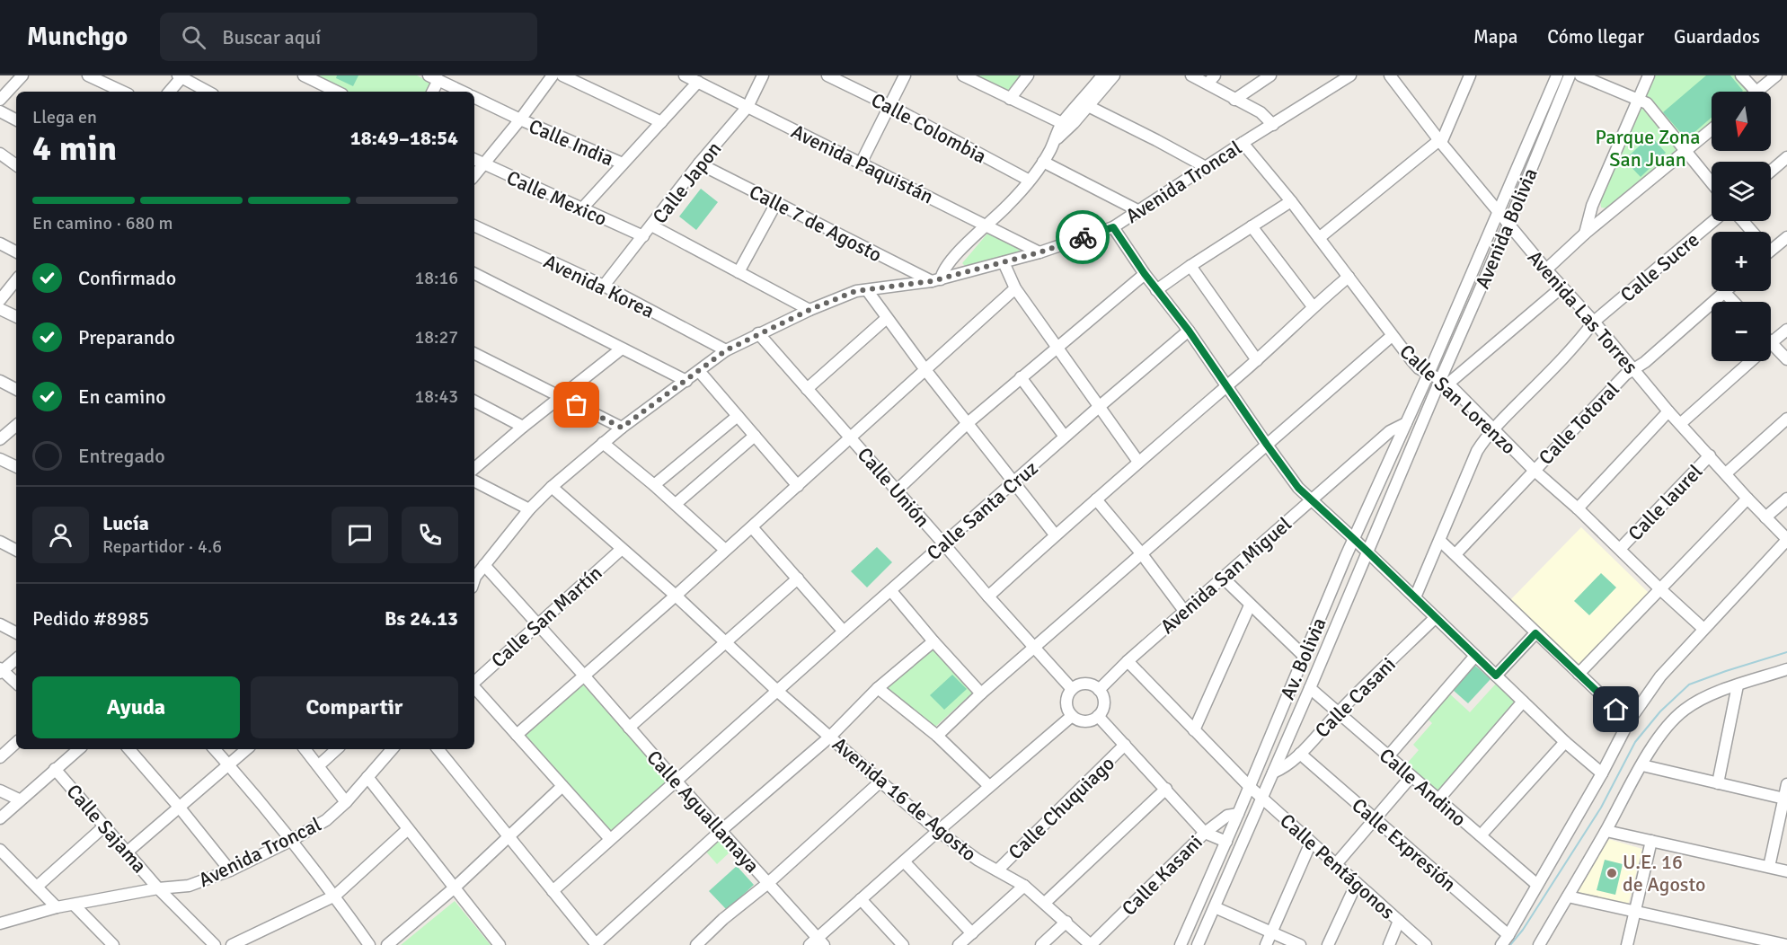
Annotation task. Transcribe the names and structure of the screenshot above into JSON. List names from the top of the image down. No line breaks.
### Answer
{"streets":{"street":["Calle Colombia","Calle India","Avenida Paquistán","Avenida Troncal","Calle Japon","Calle Mexico","Calle 7 de Agosto","Avenida Bolivia","Calle Sucre","Avenida Korea","Avenida Las Torres","Calle San Lorenzo","Calle Totoral","Calle Unión","Calle laurel","Calle Santa Cruz","Avenida San Miguel","Calle San Martín","Av. Bolivia","Calle Casani","Calle Andino","Avenida 16 de Agosto","Calle Chuquiago","Calle Aguallamaya","Calle Sajama","Calle Expresión","Calle Pentágonos","Calle Kasani"]},"crossings":[["Avenida Paquistán","Avenida Troncal"],["Avenida Paquistán","Calle Japon"],["Avenida Troncal","Calle 7 de Agosto"],["Avenida Troncal","Avenida Korea"],["Avenida Troncal","Calle San Lorenzo"],["Avenida Troncal","Calle Unión"],["Avenida Troncal","Avenida 16 de Agosto"],["Avenida Troncal","Calle Aguallamaya"],["Avenida Troncal","Calle Sajama"],["Calle Japon","Calle Mexico"],["Calle Japon","Calle 7 de Agosto"],["Calle Japon","Avenida Korea"],["Avenida Bolivia","Avenida Las Torres"],["Avenida Bolivia","Calle San Lorenzo"],["Avenida Bolivia","Av. Bolivia"],["Calle Sucre","Avenida Las Torres"],["Calle Sucre","Calle San Lorenzo"],["Avenida Las Torres","Calle Totoral"],["Avenida Las Torres","Calle laurel"],["Calle San Lorenzo","Calle Totoral"],["Calle San Lorenzo","Calle laurel"],["Calle San Lorenzo","Av. Bolivia"],["Calle Unión","Calle Santa Cruz"],["Calle Unión","Avenida San Miguel"],["Calle Santa Cruz","Avenida 16 de Agosto"],["Calle Santa Cruz","Calle Aguallamaya"],["Avenida San Miguel","Av. Bolivia"],["Avenida San Miguel","Calle Pentágonos"],["Calle San Martín","Avenida 16 de Agosto"],["Calle San Martín","Calle Aguallamaya"],["Av. Bolivia","Calle Casani"],["Av. Bolivia","Calle Andino"],["Av. Bolivia","Calle Pentágonos"],["Av. Bolivia","Calle Kasani"],["Calle Casani","Calle Andino"],["Calle Casani","Calle Expresión"],["Avenida 16 de Agosto","Calle Chuquiago"],["Avenida 16 de Agosto","Calle Kasani"]],"parks":["Parque Zona San Juan"],"places":["U.E. 16 de Agosto"],"north":"bottom","page":{"header":"Munchgo","search":"Buscar aquí","nav":["Mapa","Cómo llegar","Guardados"],"map_buttons":["+","−"],"heading":["4 min","Llega en","18:49–18:54"],"panel":["Lucía","Repartidor · 4.6","Pedido #8985","Bs 24.13"],"bar":"En camino · 680 m","list":[["Confirmado","18:16"],["Preparando","18:27"],["En camino","18:43"],"Entregado"],"buttons":["Ayuda","Compartir"]}}
